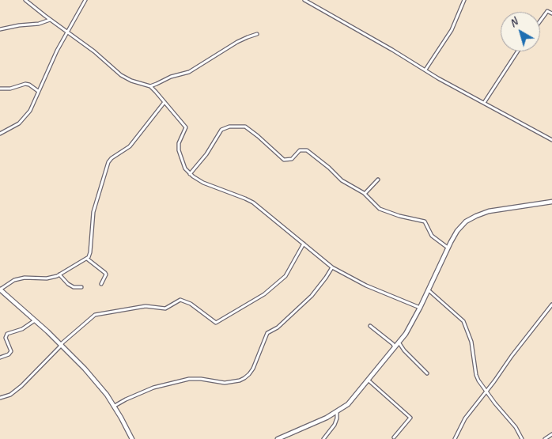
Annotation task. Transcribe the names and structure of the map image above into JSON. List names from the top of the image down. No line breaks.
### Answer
{"north":"top left"}
